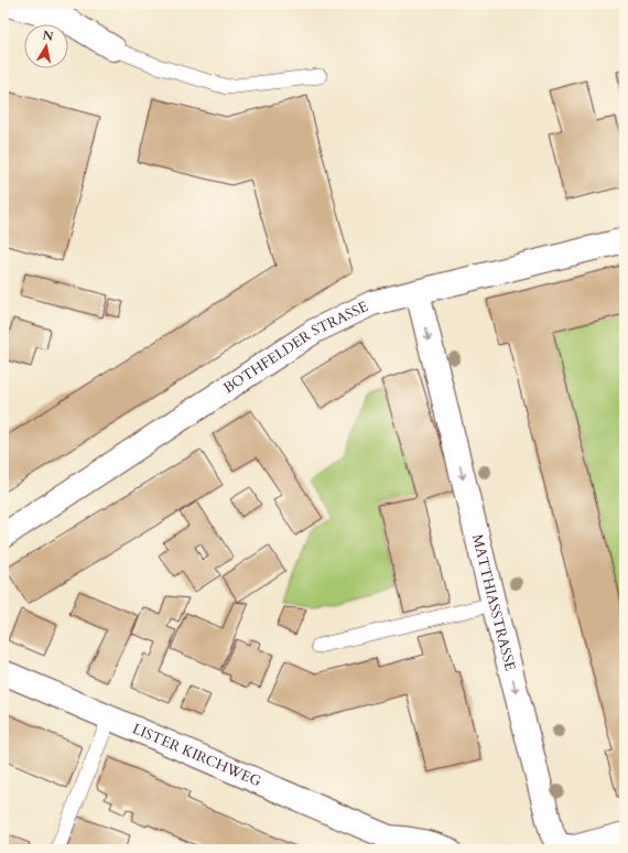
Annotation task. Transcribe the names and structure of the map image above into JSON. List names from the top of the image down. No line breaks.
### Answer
{"streets":{"street":["BOTHFELDER STRASSE","MATTHIASSTRASSE","LISTER KIRCHWEG"]},"crossings":[["BOTHFELDER STRASSE","MATTHIASSTRASSE"]],"one_way":["MATTHIASSTRASSE"],"north":"top"}
